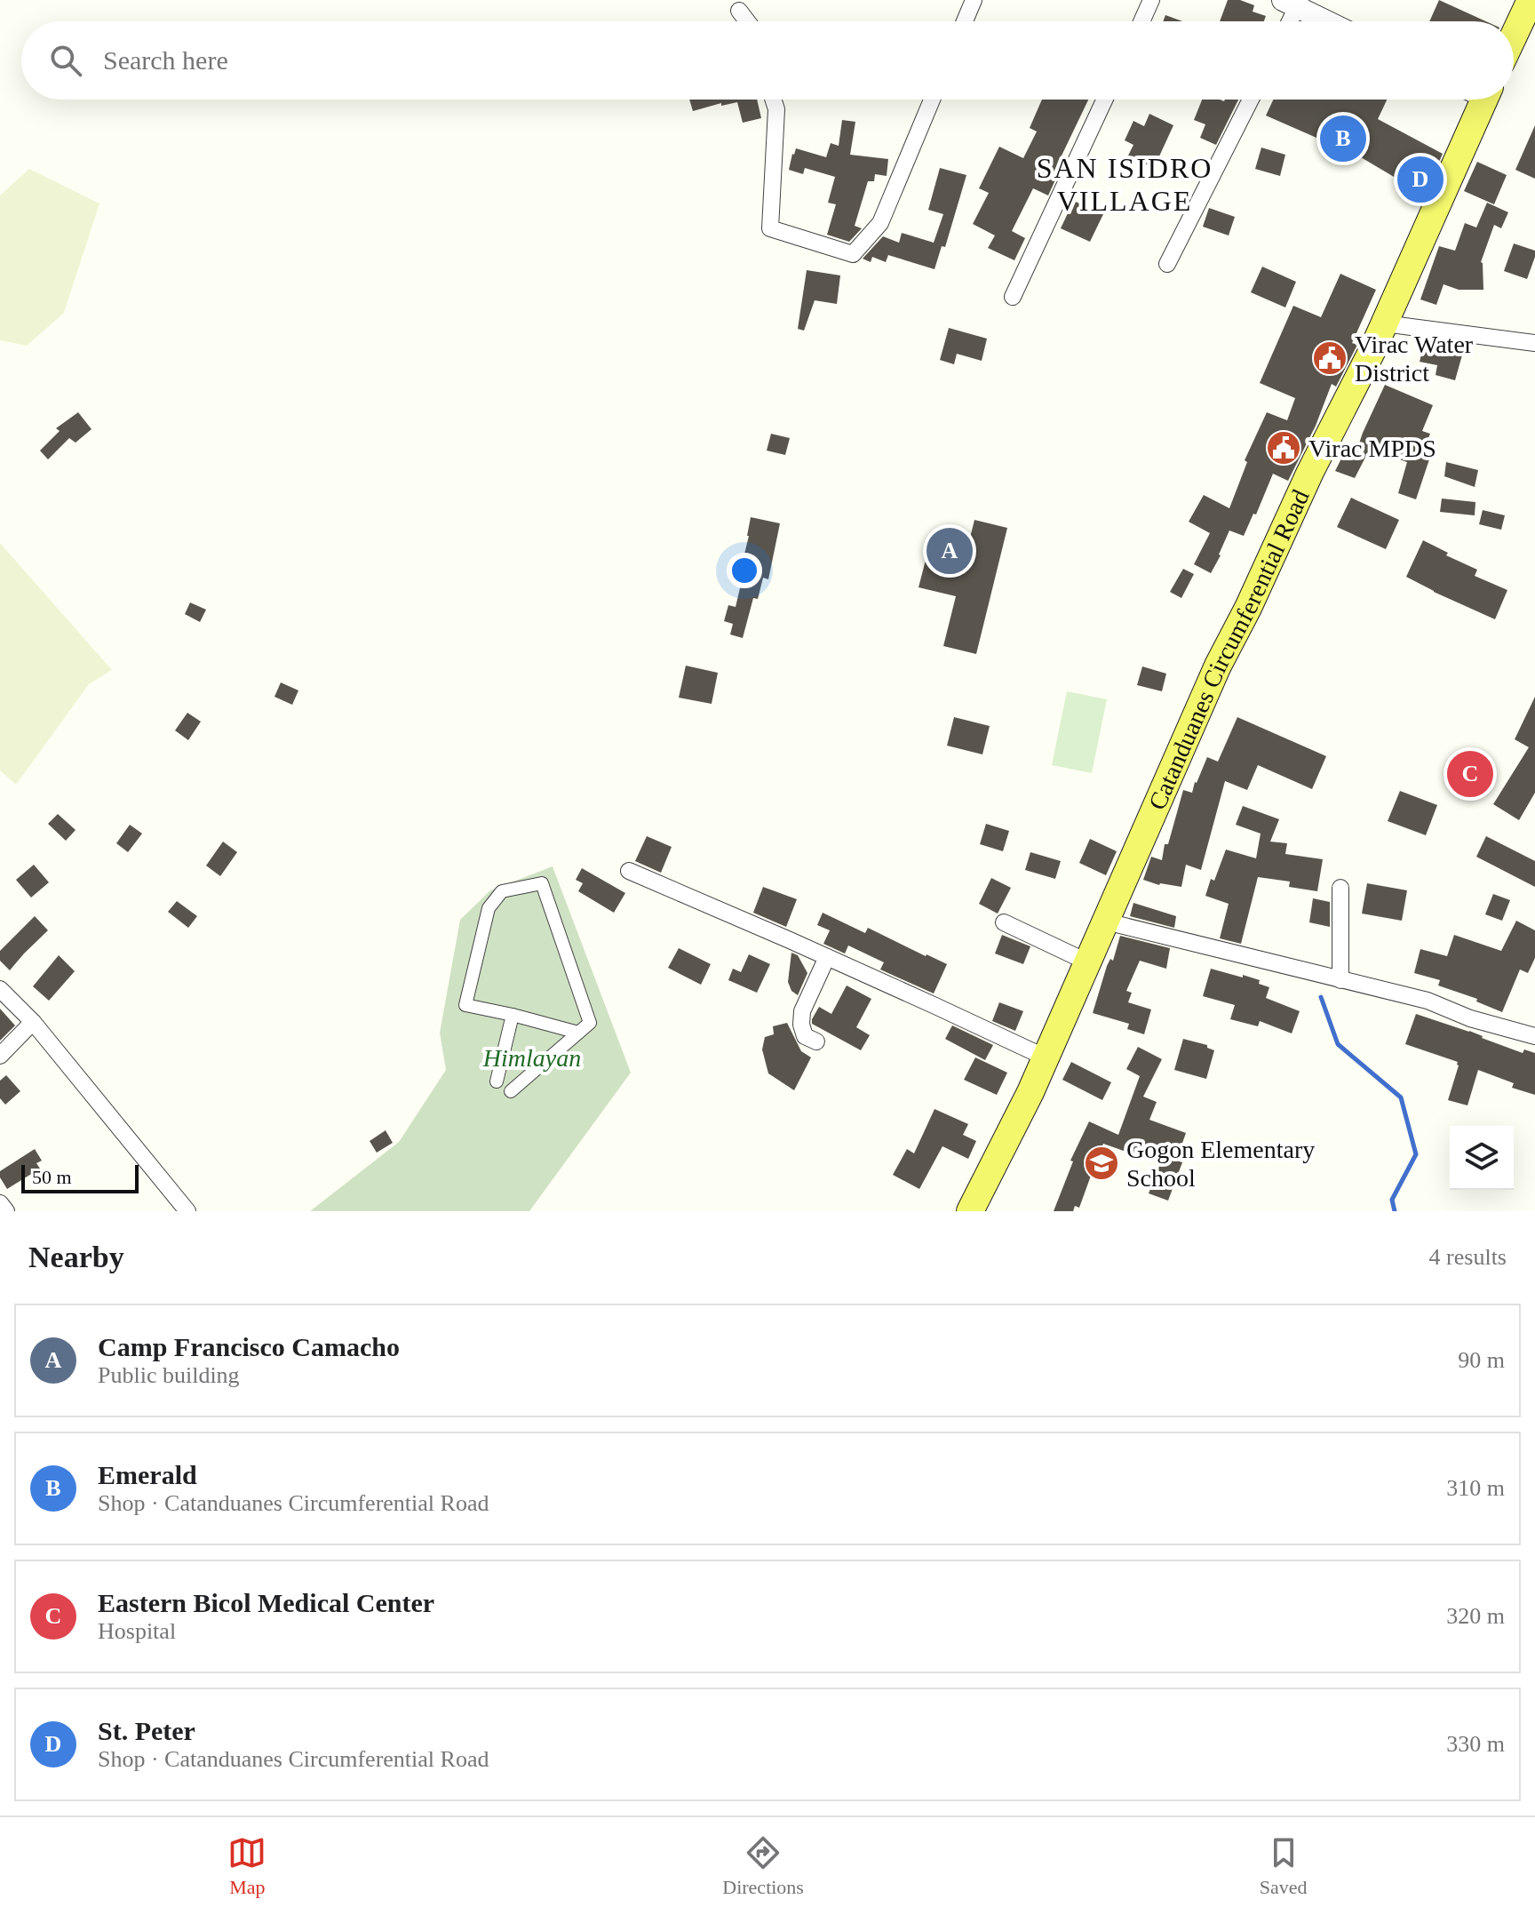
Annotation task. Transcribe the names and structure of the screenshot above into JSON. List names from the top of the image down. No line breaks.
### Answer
{"streets":{"main road":["Catanduanes Circumferential Road"]},"districts":["SAN ISIDRO VILLAGE"],"parks":["Himlayan"],"places":{"public building":["Virac Water District","Virac MPDS"],"school or university":["Gogon Elementary School"]},"scale_bar":"50 m","page":{"search":"Search here","pins":["B","D","A","C"],"scale":"50 m","heading":["Nearby","4 results"],"list":[{"mark":"A","name":"Camp Francisco Camacho","note":"Public building","value":"90 m"},{"mark":"B","name":"Emerald","note":"Shop · Catanduanes Circumferential Road","value":"310 m"},{"mark":"C","name":"Eastern Bicol Medical Center","note":"Hospital","value":"320 m"},{"mark":"D","name":"St. Peter","note":"Shop · Catanduanes Circumferential Road","value":"330 m"}],"nav":["Map","Directions","Saved"]}}
